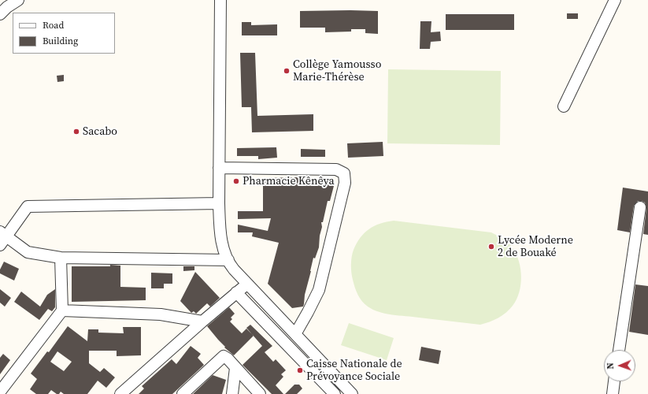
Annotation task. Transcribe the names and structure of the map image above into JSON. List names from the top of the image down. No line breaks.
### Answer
{"places":["Collège Yamousso Marie-Thérèse","Sacabo","Pharmacie Kênêya","Lycée Moderne 2 de Bouaké","Caisse Nationale de Prévoyance Sociale"],"legend":["Road","Building"],"north":"left"}
